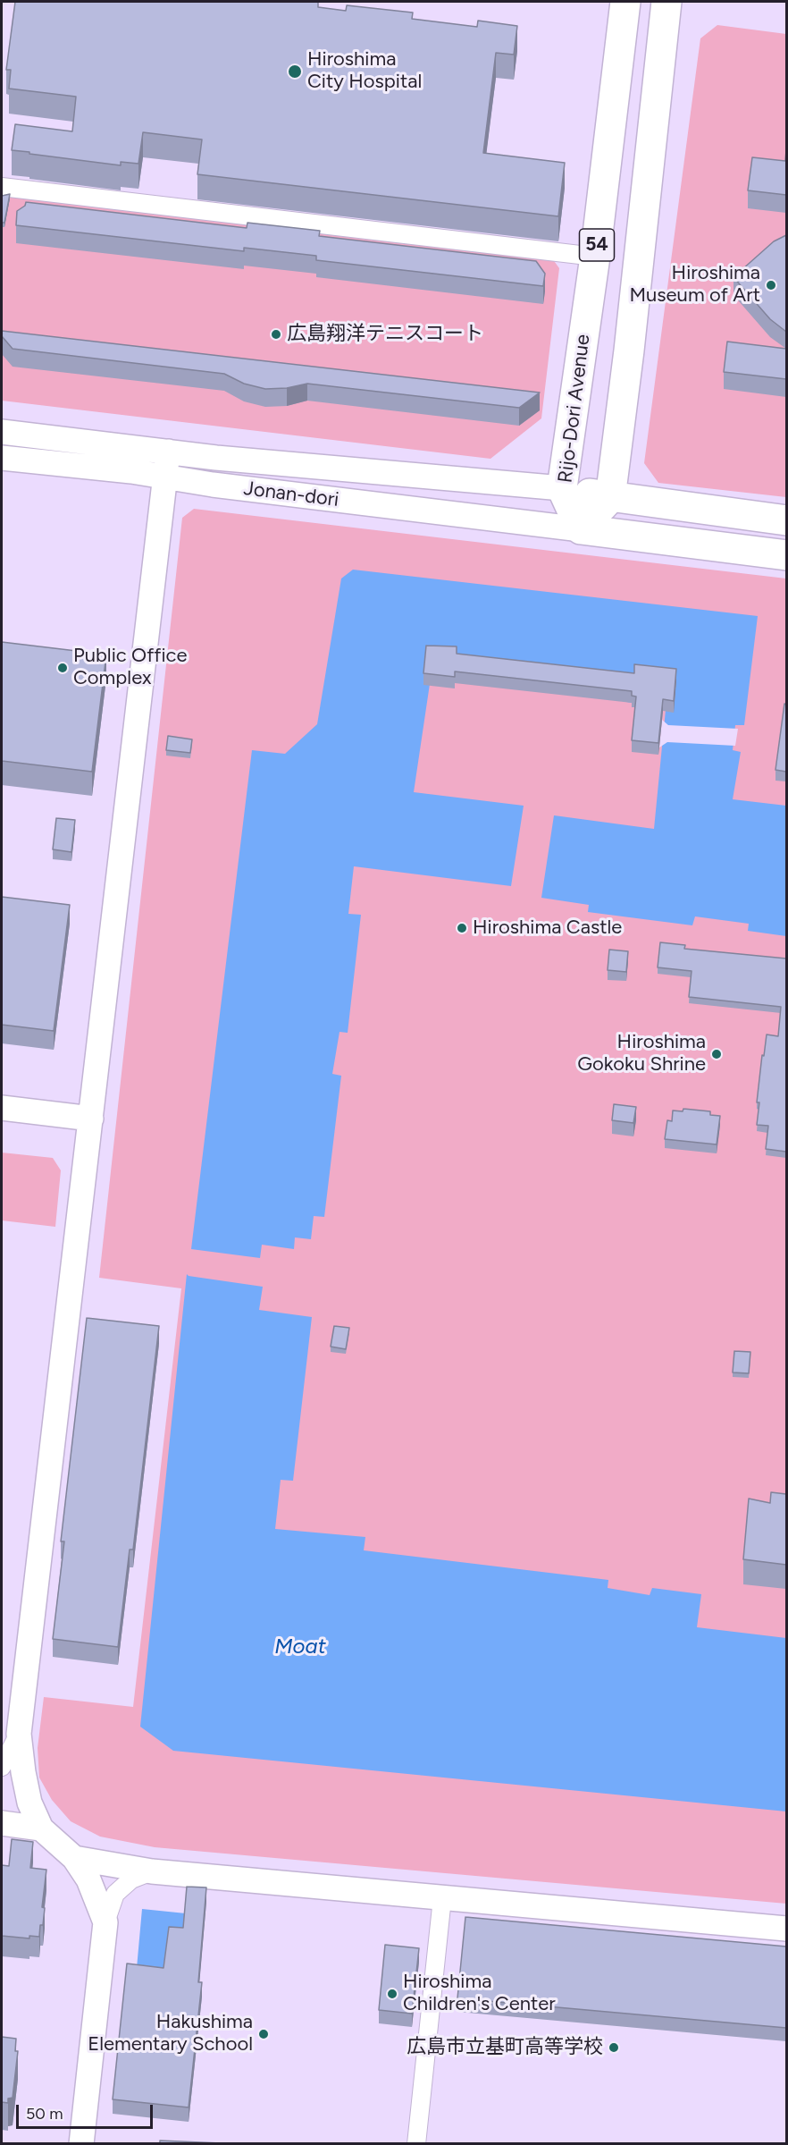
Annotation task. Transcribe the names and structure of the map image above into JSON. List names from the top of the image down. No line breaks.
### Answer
{"streets":{"highway":["54","Rijo-Dori Avenue"],"street":["Jonan-dori"]},"crossings":[["Rijo-Dori Avenue","Jonan-dori"]],"water":["Moat"],"places":["Hiroshima City Hospital","Hiroshima Museum of Art","広島翔洋テニスコート","Public Office Complex","Hiroshima Castle","Hiroshima Gokoku Shrine","Hiroshima Children's Center","Hakushima Elementary School","広島市立基町高等学校"],"scale_bar":"50 m"}
